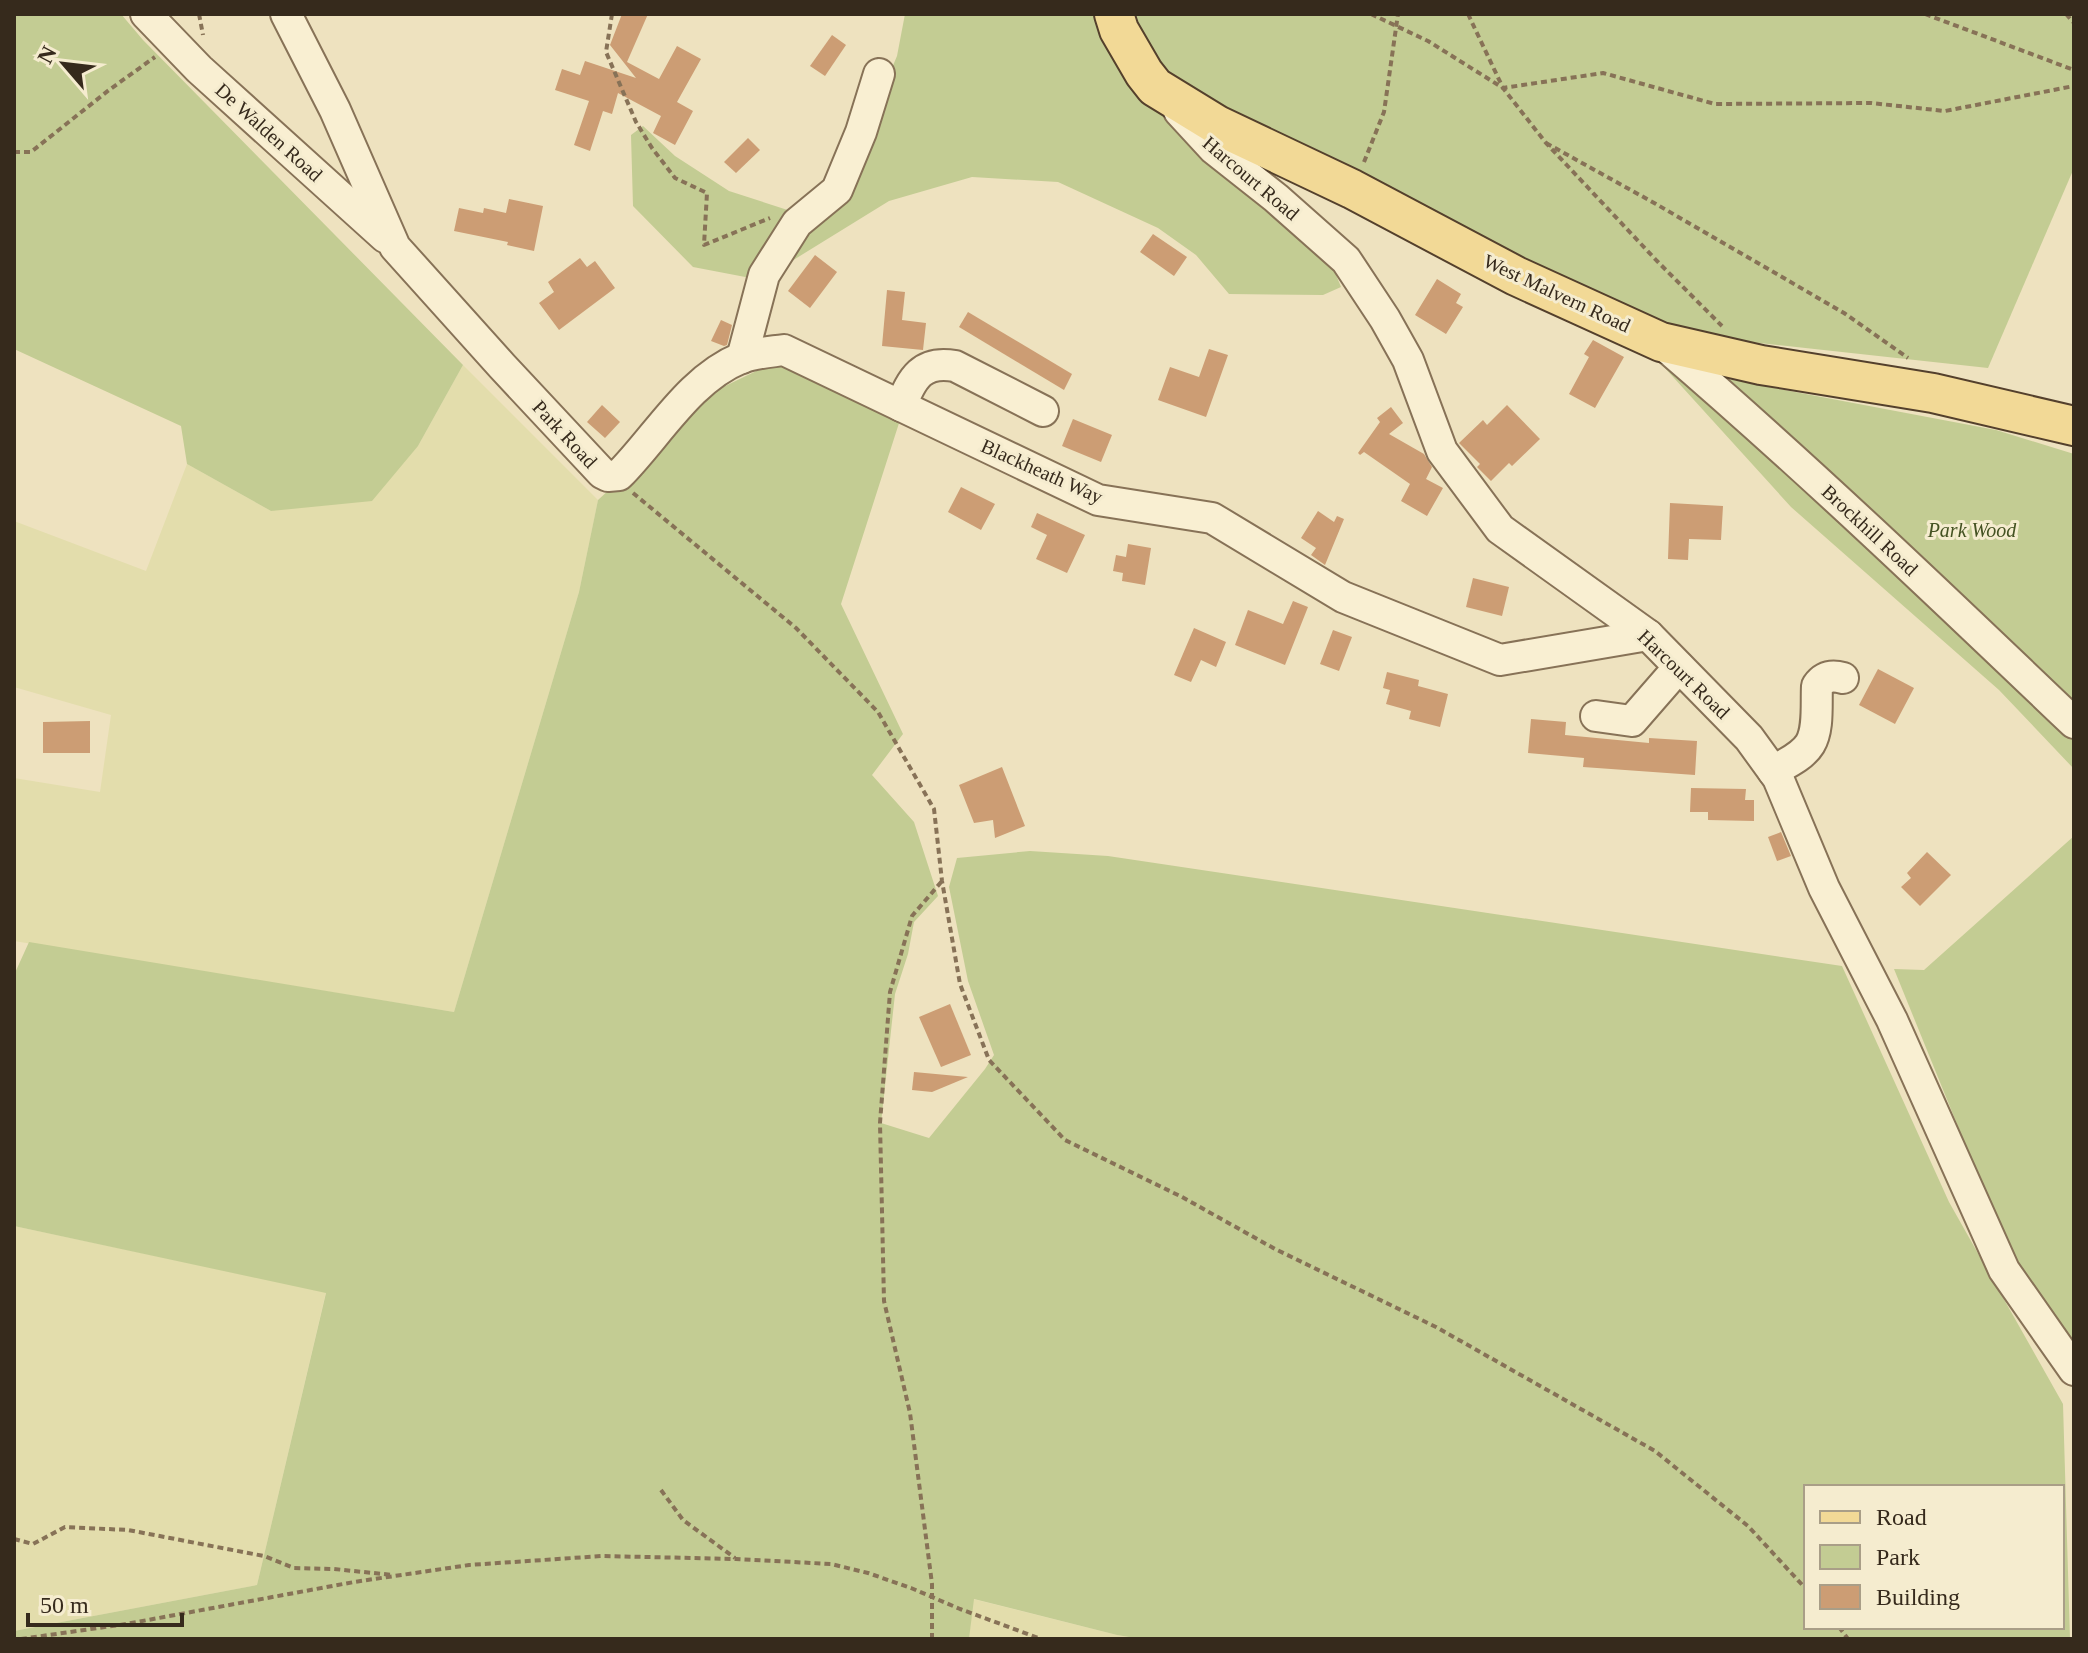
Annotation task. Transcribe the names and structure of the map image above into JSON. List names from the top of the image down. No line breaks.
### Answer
{"streets":{"main road":["West Malvern Road"],"street":["De Walden Road","Harcourt Road","Park Road","Blackheath Way","Brockhill Road"]},"crossings":[["De Walden Road","Park Road"],["Harcourt Road","West Malvern Road"],["Harcourt Road","Blackheath Way"],["West Malvern Road","Brockhill Road"],["Park Road","Blackheath Way"]],"parks":["Park Wood"],"legend":["Road","Park","Building"],"scale_bar":"50 m","north":"top left"}
